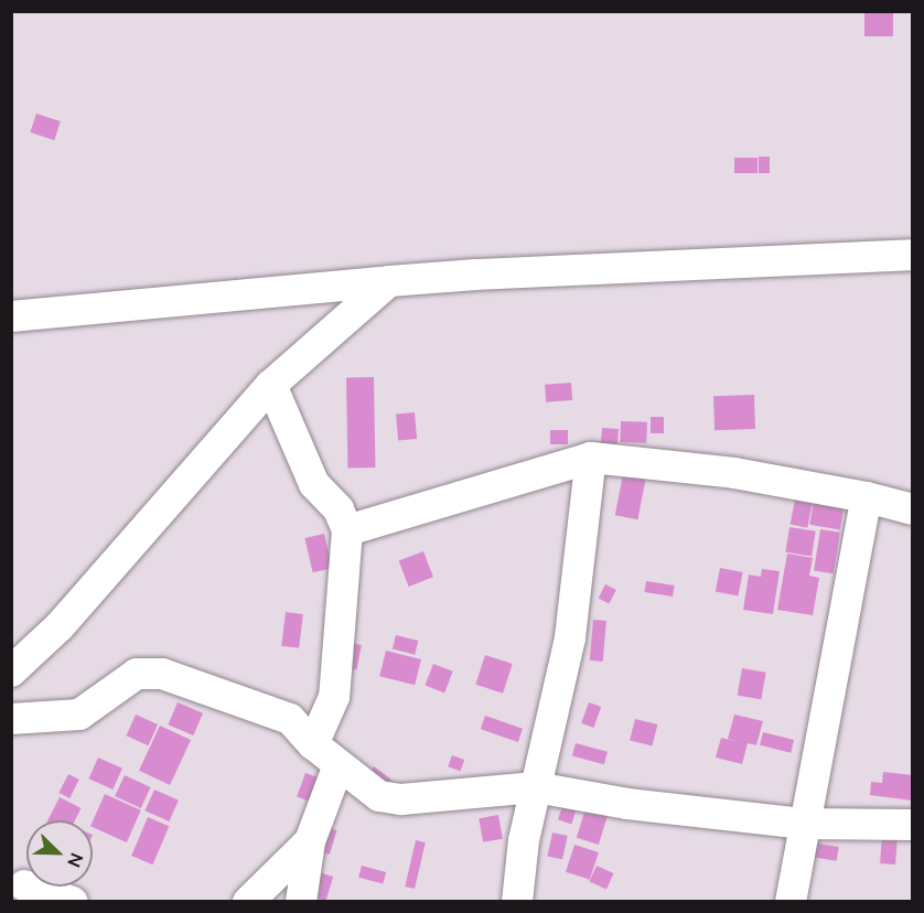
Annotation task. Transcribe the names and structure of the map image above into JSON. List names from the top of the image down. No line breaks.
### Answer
{"north":"bottom right"}
